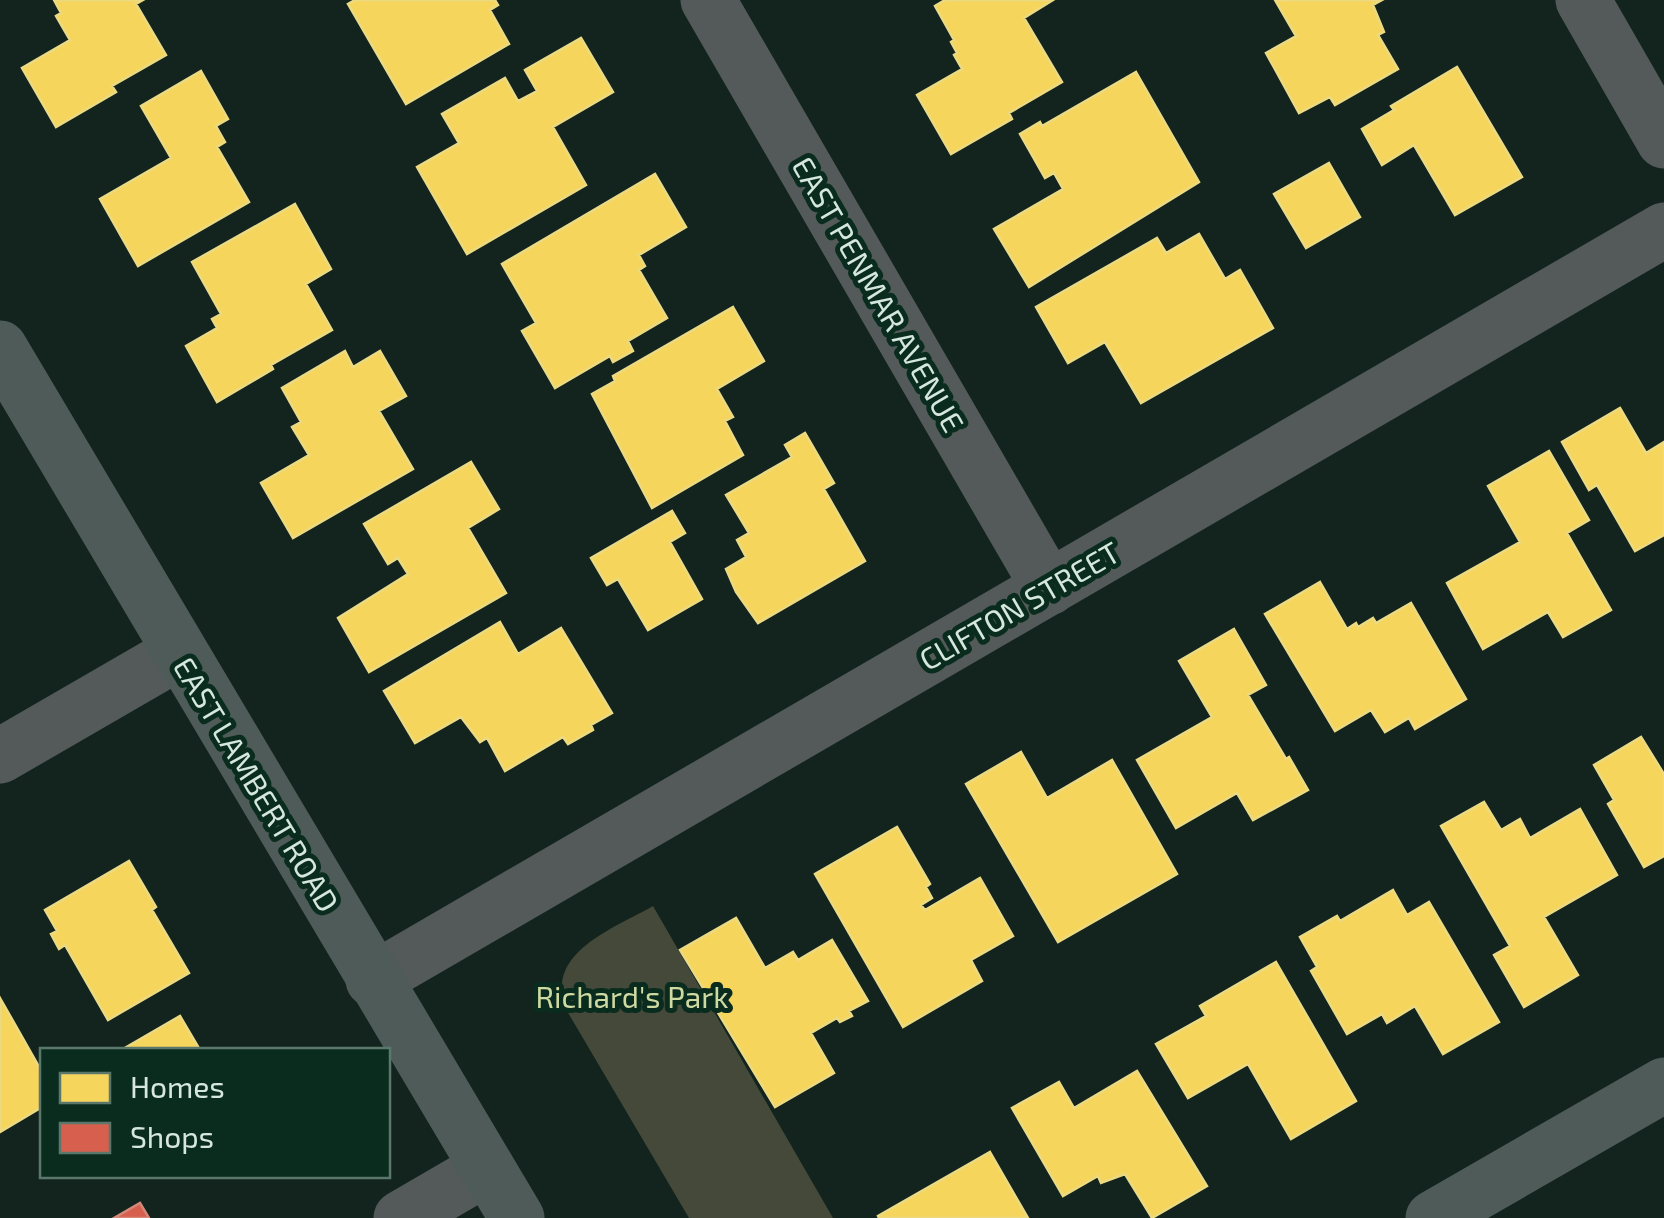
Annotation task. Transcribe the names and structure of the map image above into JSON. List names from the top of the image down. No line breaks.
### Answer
{"streets":{"main road":["EAST LAMBERT ROAD"],"street":["EAST PENMAR AVENUE","CLIFTON STREET"]},"crossings":[["EAST PENMAR AVENUE","CLIFTON STREET"],["CLIFTON STREET","EAST LAMBERT ROAD"]],"parks":["Richard's Park"],"legend":["Homes","Shops"]}
